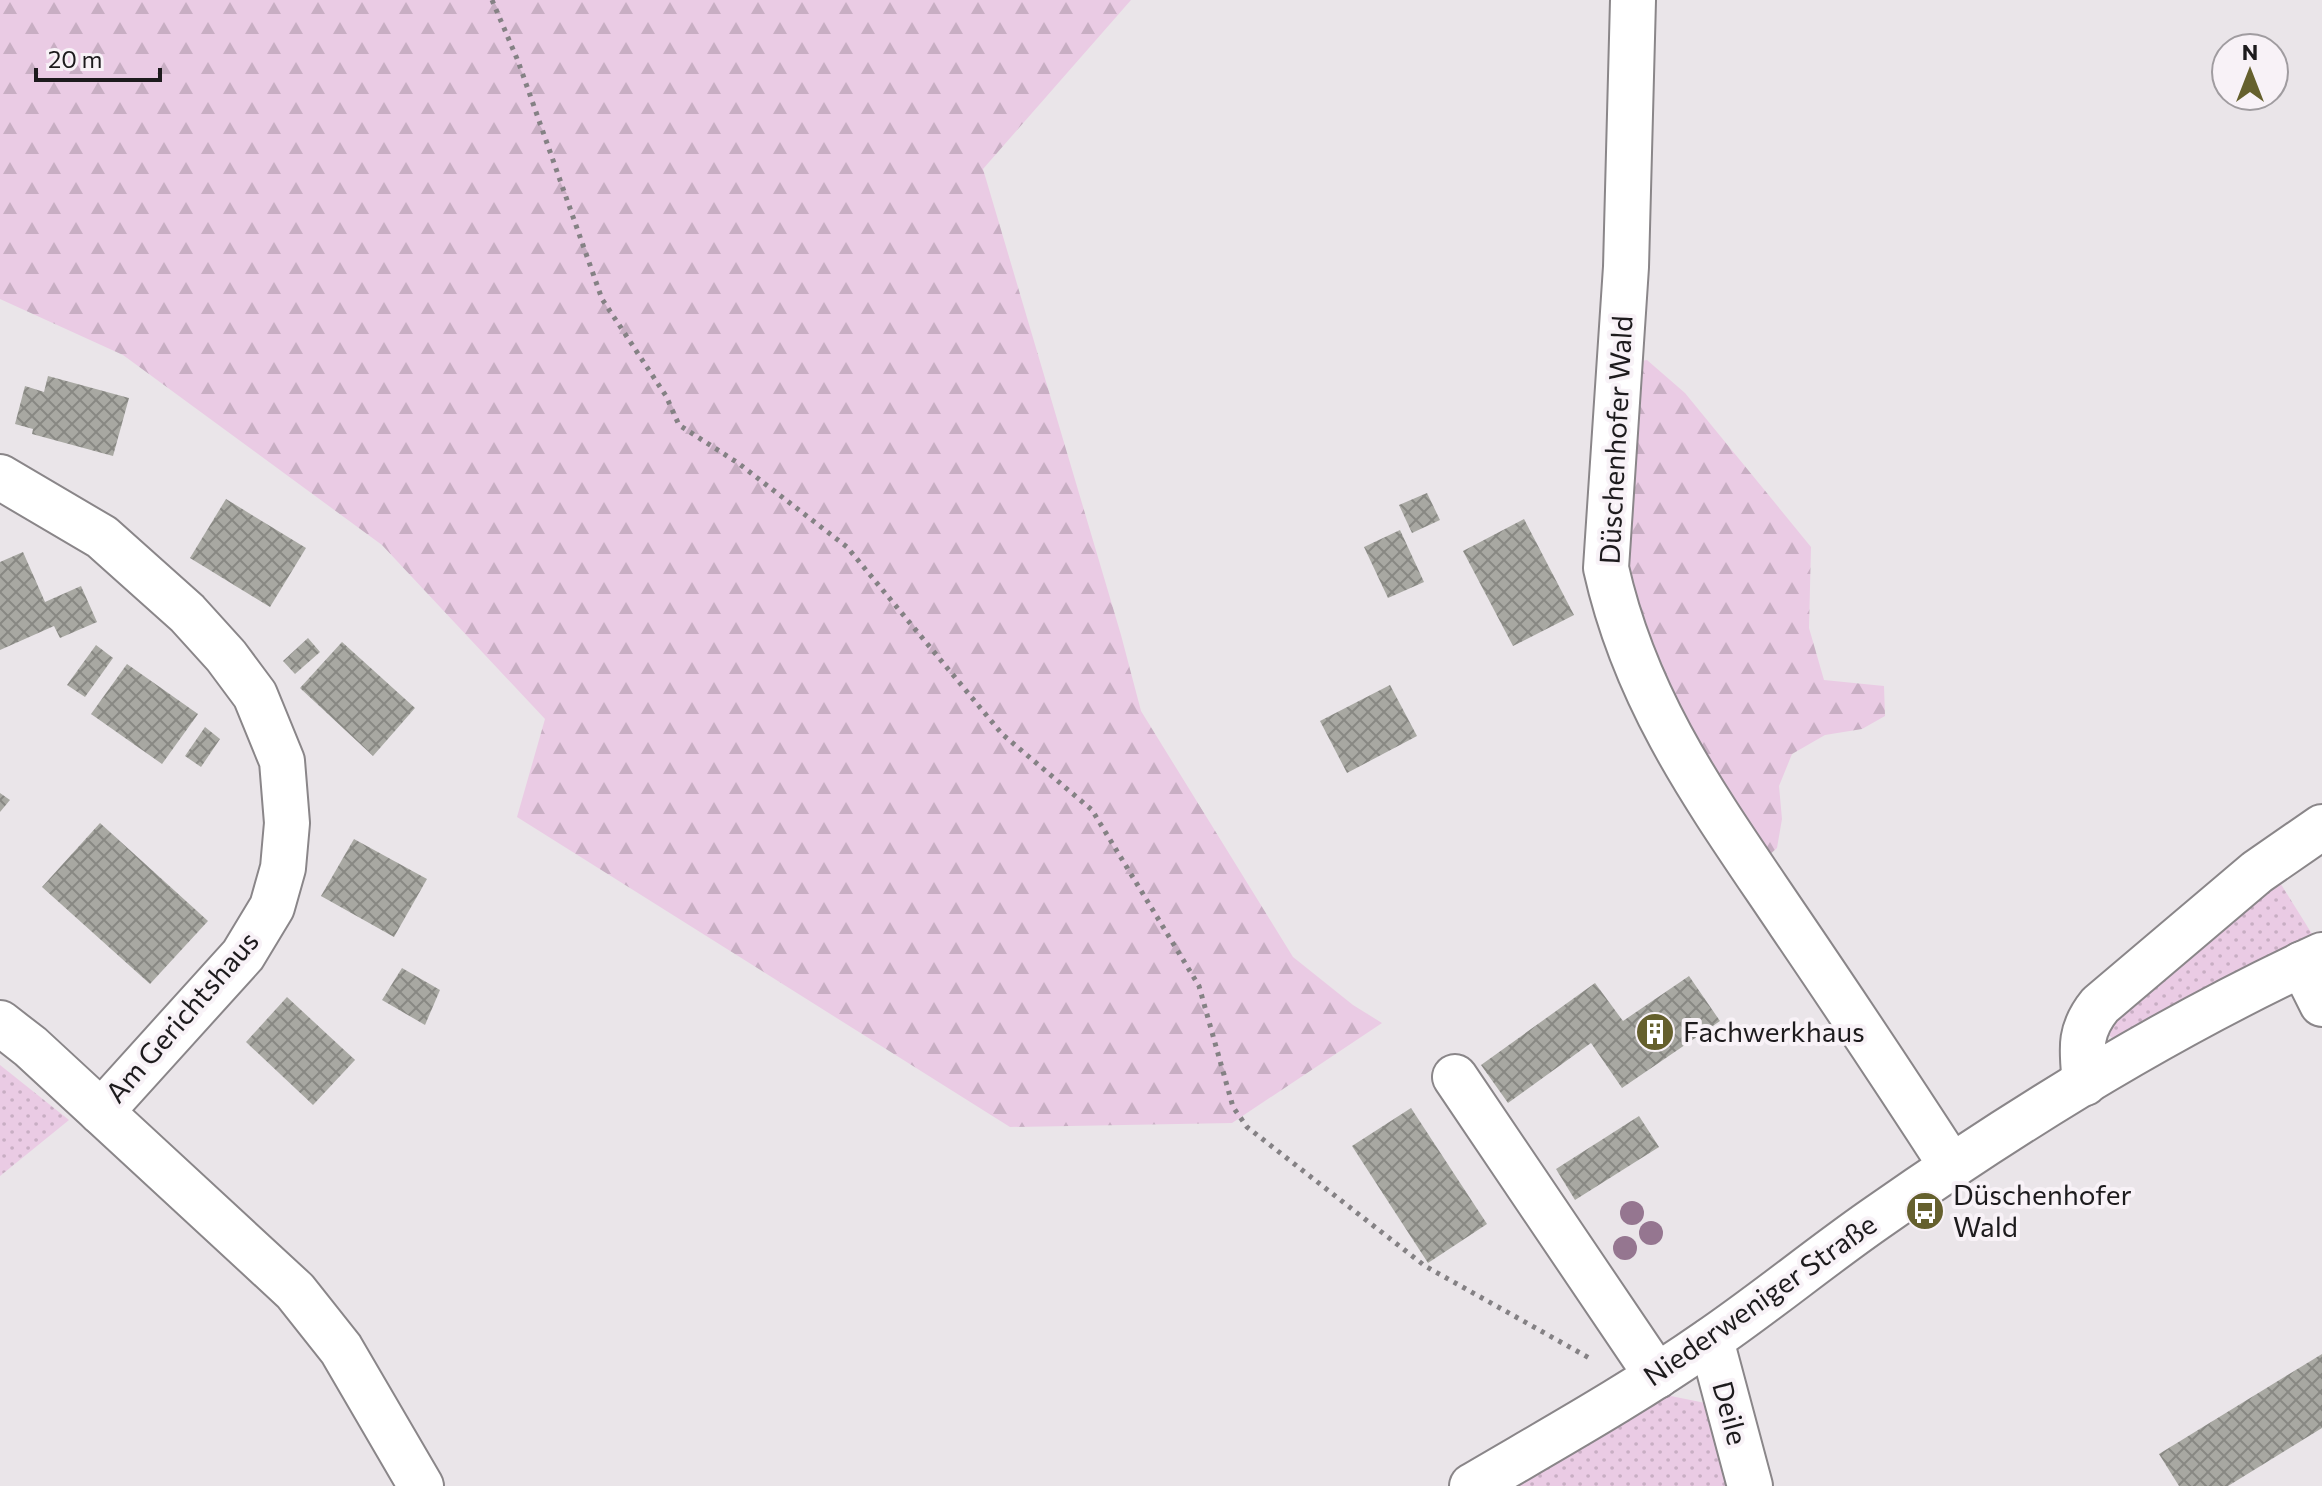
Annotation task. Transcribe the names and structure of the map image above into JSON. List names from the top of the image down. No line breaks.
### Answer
{"streets":{"street":["Düschenhofer Wald","Am Gerichtshaus","Niederweniger Straße","Deile"]},"crossings":[["Düschenhofer Wald","Niederweniger Straße"],["Niederweniger Straße","Deile"]],"places":{"building":["Fachwerkhaus"],"bus stop":["Düschenhofer Wald"]},"scale_bar":"20 m","north":"top"}
